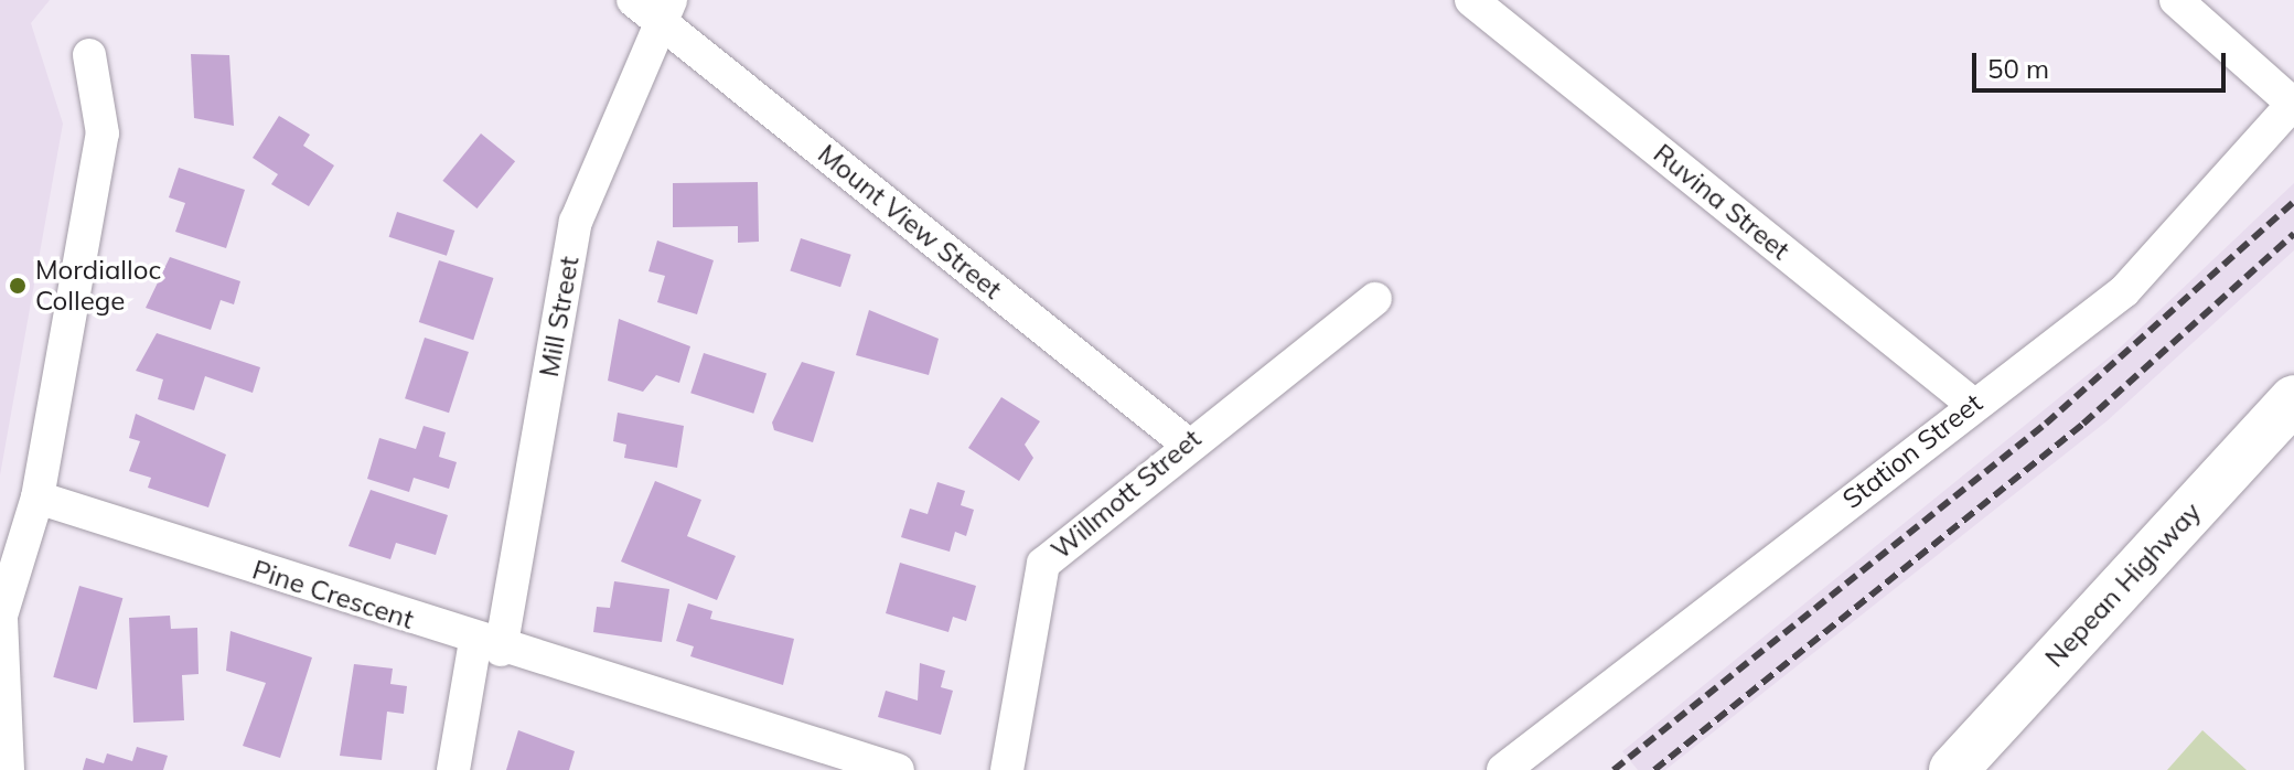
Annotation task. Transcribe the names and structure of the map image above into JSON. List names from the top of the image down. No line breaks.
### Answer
{"streets":{"highway":["Nepean Highway"],"street":["Ruvina Street","Mount View Street","Mill Street","Station Street","Willmott Street","Pine Crescent"]},"crossings":[["Ruvina Street","Station Street"],["Mount View Street","Mill Street"],["Mount View Street","Willmott Street"],["Mill Street","Pine Crescent"]],"places":["Mordialloc College"],"scale_bar":"50 m"}
